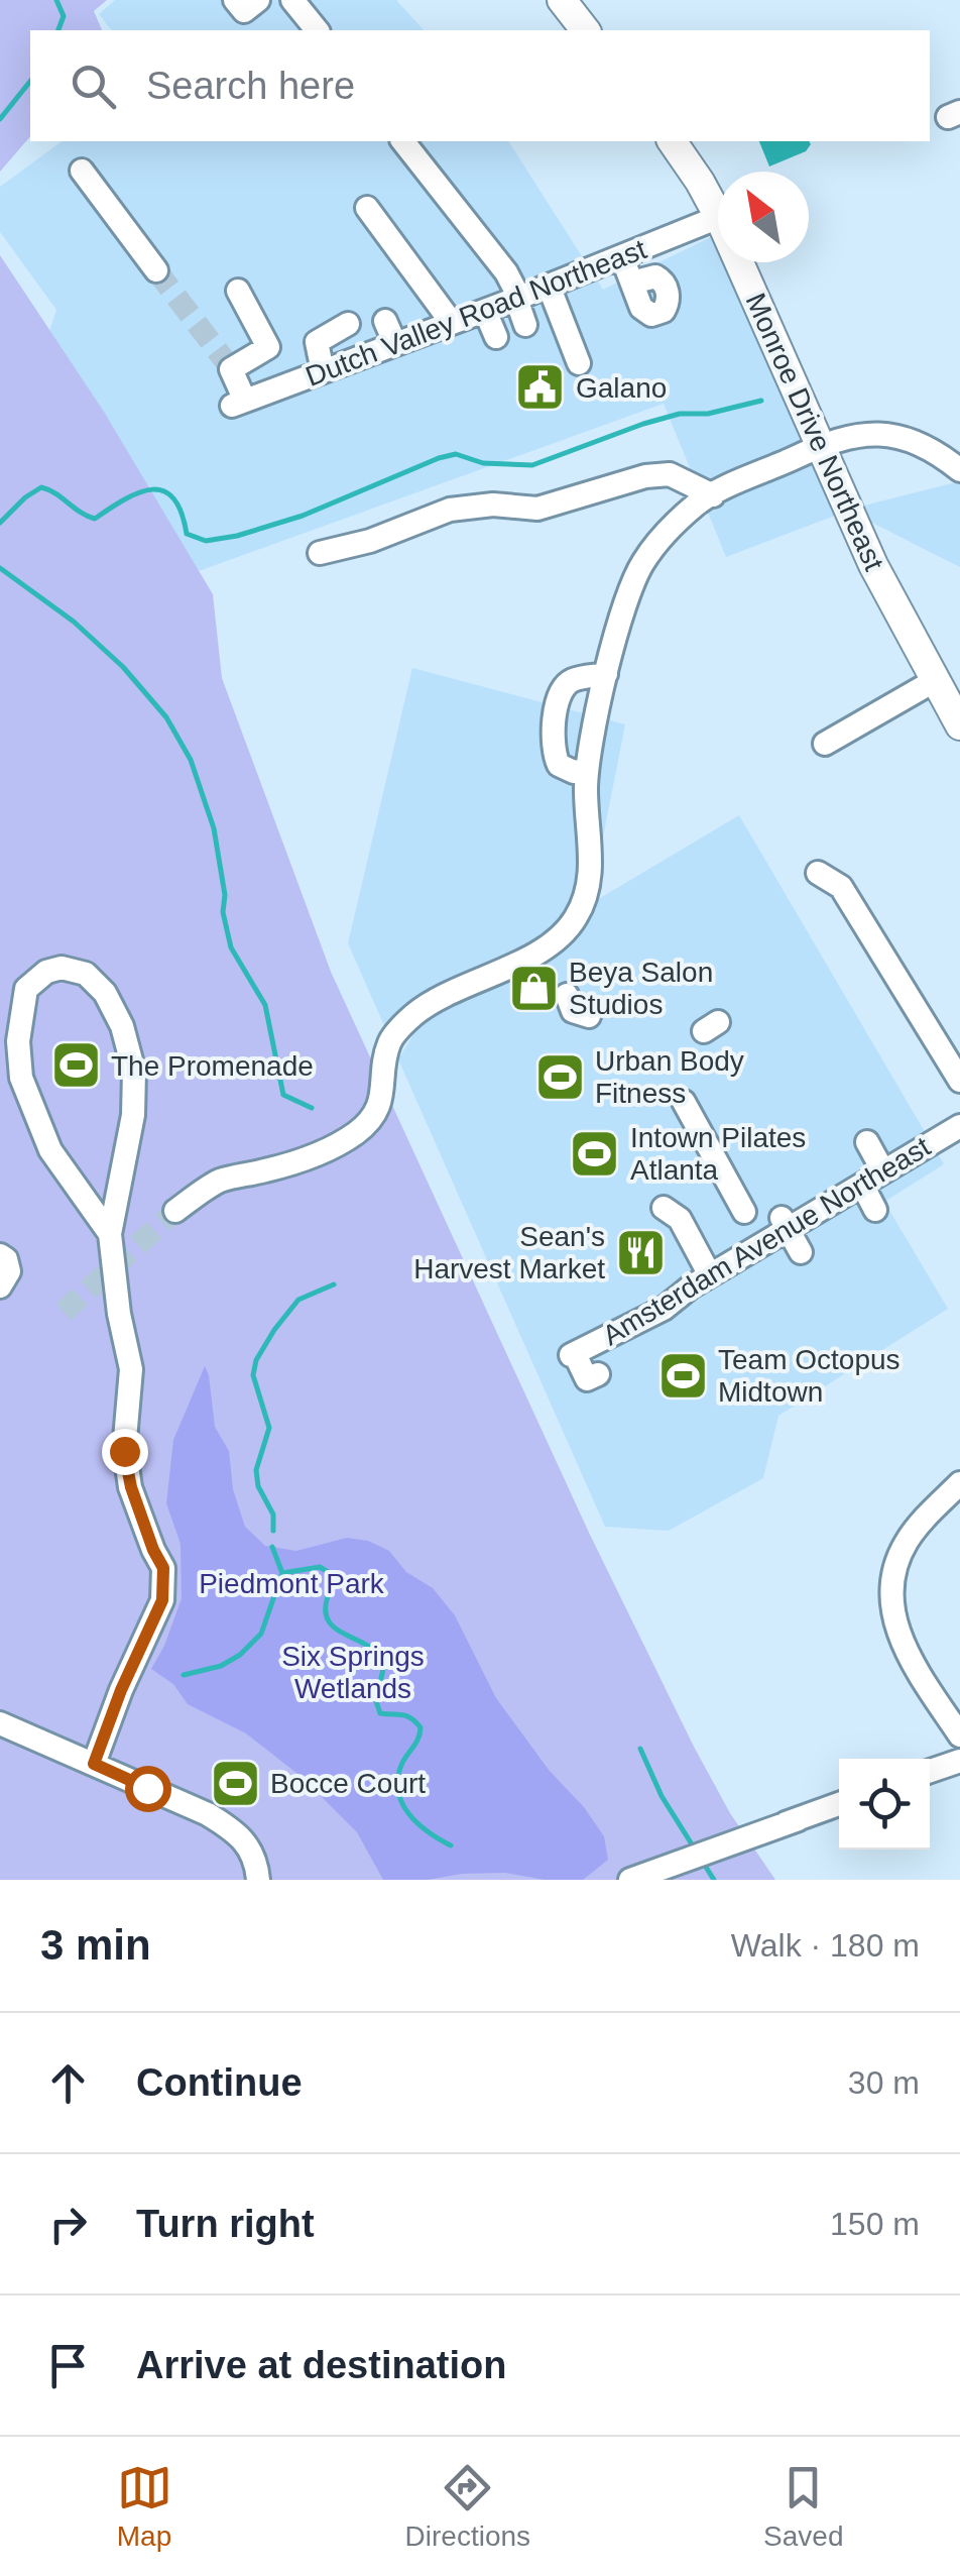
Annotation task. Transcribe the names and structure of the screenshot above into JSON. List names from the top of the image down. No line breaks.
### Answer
{"streets":{"main road":["Monroe Drive Northeast"],"street":["Dutch Valley Road Northeast","Amsterdam Avenue Northeast"]},"crossings":[["Dutch Valley Road Northeast","Monroe Drive Northeast"]],"parks":["Piedmont Park","Six Springs Wetlands"],"places":{"public building":["Galano"],"shop":["Beya Salon Studios"],"sports":["The Promenade","Urban Body Fitness","Intown Pilates Atlanta","Team Octopus Midtown","Bocce Court"],"restaurant":["Sean's Harvest Market"]},"north":"top left","page":{"search":"Search here","heading":["3 min","Walk · 180 m"],"list":[["Continue","30 m"],["Turn right","150 m"],"Arrive at destination"],"nav":["Map","Directions","Saved"]}}
